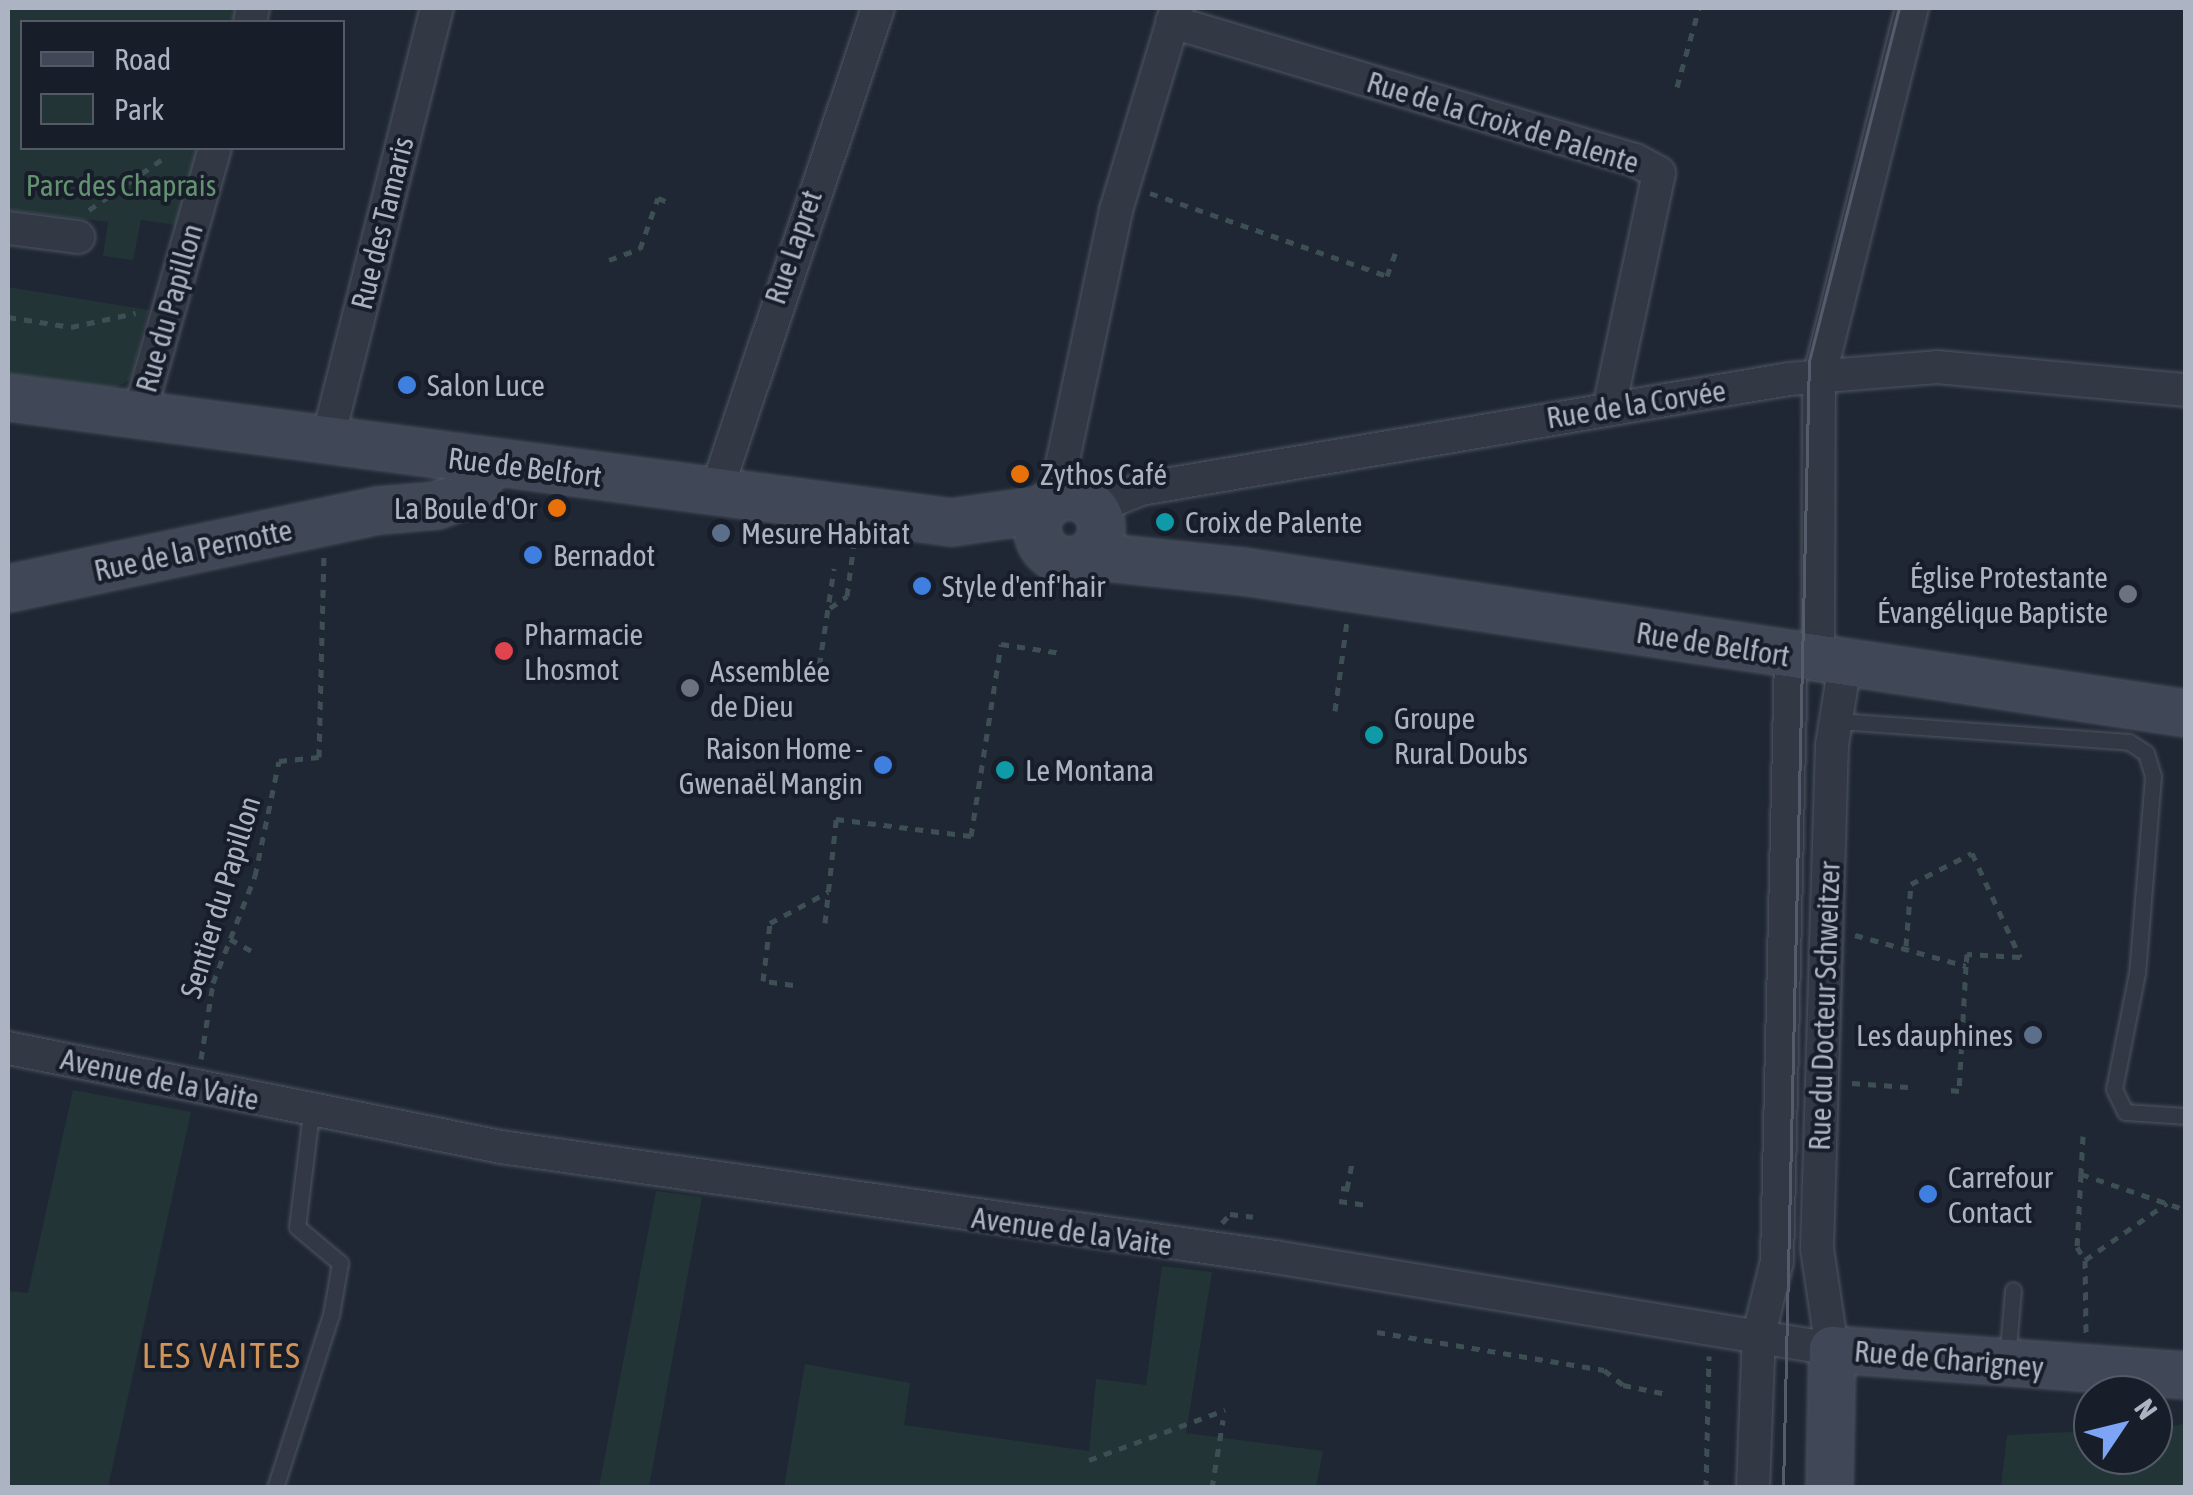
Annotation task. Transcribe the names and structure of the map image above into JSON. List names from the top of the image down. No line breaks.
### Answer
{"streets":{"main road":["Rue de Belfort","Rue de la Pernotte","Rue de Charigney"],"street":["Rue de la Croix de Palente","Rue des Tamaris","Rue Lapret","Rue du Papillon","Rue de la Corvée","Rue du Docteur Schweitzer","Avenue de la Vaite"],"path":["Sentier du Papillon"]},"crossings":[["Rue de la Croix de Palente","Rue de la Corvée"],["Rue de la Croix de Palente","Rue de Belfort"],["Rue des Tamaris","Rue de Belfort"],["Rue Lapret","Rue de Belfort"],["Rue du Papillon","Rue de Belfort"],["Rue de la Corvée","Rue de Belfort"],["Rue de Belfort","Rue de la Pernotte"],["Rue de Belfort","Rue du Docteur Schweitzer"],["Rue de la Pernotte","Sentier du Papillon"],["Sentier du Papillon","Avenue de la Vaite"],["Rue du Docteur Schweitzer","Avenue de la Vaite"],["Rue du Docteur Schweitzer","Rue de Charigney"],["Avenue de la Vaite","Rue de Charigney"]],"districts":["LES VAITES"],"parks":["Parc des Chaprais"],"places":["Salon Luce","Zythos Café","La Boule d'Or","Croix de Palente","Mesure Habitat","Bernadot","Style d'enf'hair","Église Protestante Évangélique Baptiste","Pharmacie Lhosmot","Assemblée de Dieu","Groupe Rural Doubs","Raison Home - Gwenaël Mangin","Le Montana","Les dauphines","Carrefour Contact"],"legend":["Road","Park"],"north":"top right"}
